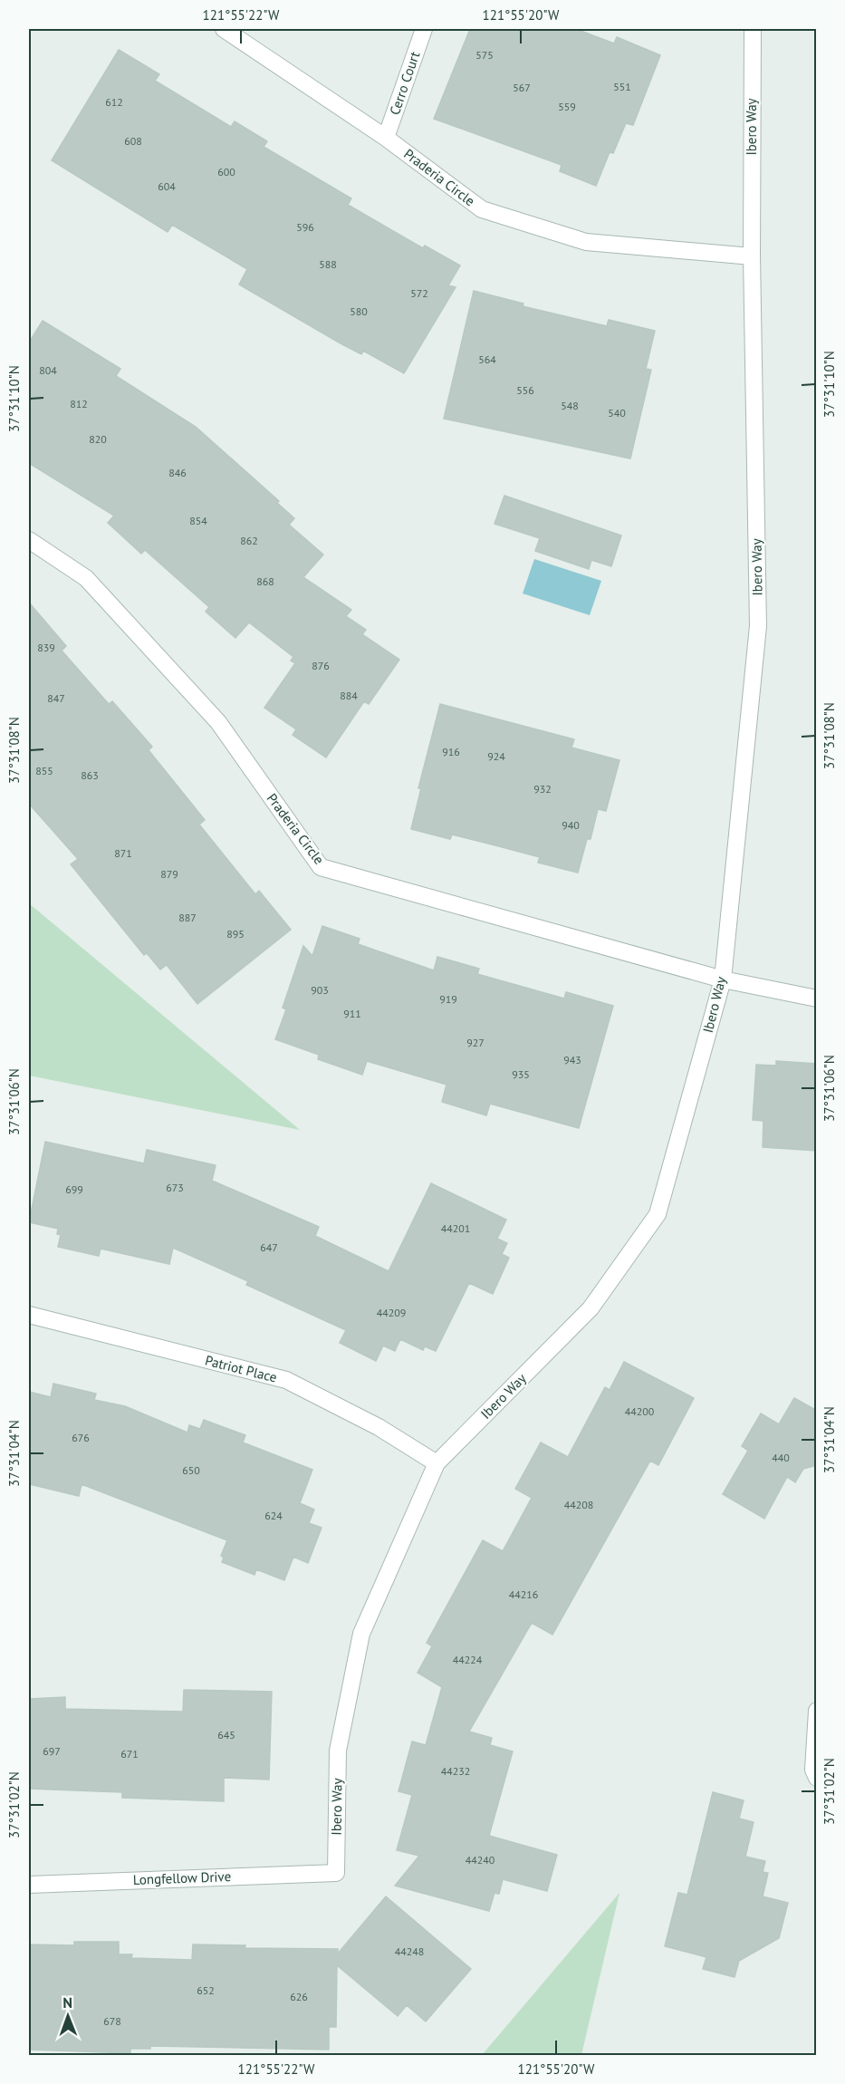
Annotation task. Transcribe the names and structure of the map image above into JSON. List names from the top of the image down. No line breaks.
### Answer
{"streets":{"street":["Cerro Court","Ibero Way","Praderia Circle","Patriot Place","Longfellow Drive"]},"crossings":[["Cerro Court","Praderia Circle"],["Ibero Way","Praderia Circle"],["Ibero Way","Patriot Place"],["Ibero Way","Longfellow Drive"]],"house_numbers":["575","551","567","612","559","608","600","604","596","588","572","580","564","804","556","812","548","540","820","846","854","862","868","839","876","884","847","916","924","855","863","932","940","871","879","887","895","903","919","911","927","943","935","673","699","44201","647","44209","44200","676","440","650","44208","624","44216","44224","645","697","671","44232","44240","44248","652","626","678"],"north":"top","coordinates":["121°55'22\"W","121°55'20\"W","37°31'10\"N","37°31'08\"N","37°31'06\"N","37°31'04\"N","37°31'02\"N"]}
